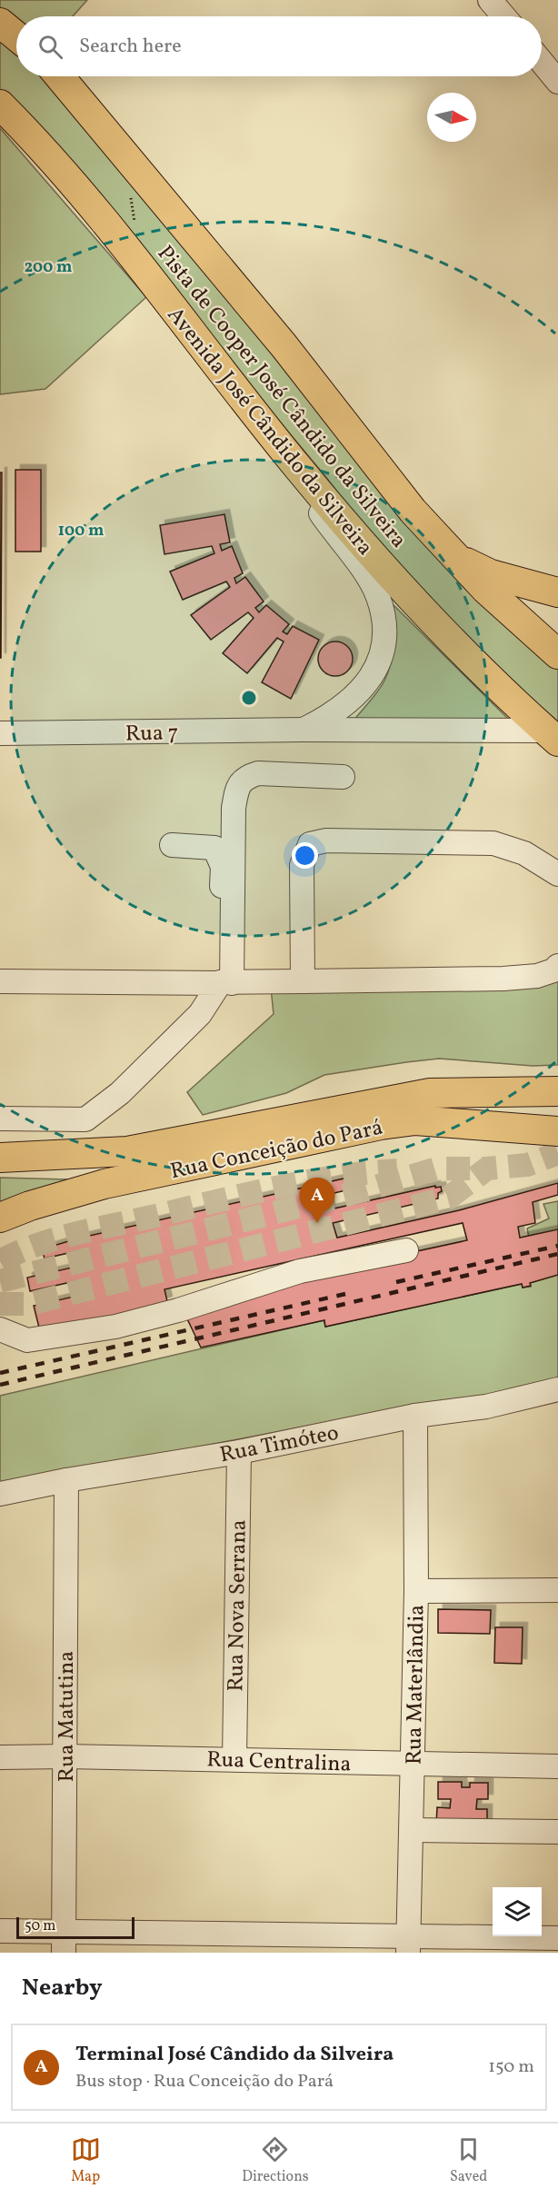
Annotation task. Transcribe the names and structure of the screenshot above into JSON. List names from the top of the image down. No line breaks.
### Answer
{"streets":{"main road":["Avenida José Cândido da Silveira","Rua Conceição do Pará"],"street":["Rua 7","Rua Timóteo","Rua Nova Serrana","Rua Materlândia","Rua Matutina","Rua Centralina"]},"crossings":[["Avenida José Cândido da Silveira","Rua 7"],["Rua Timóteo","Rua Nova Serrana"],["Rua Timóteo","Rua Materlândia"],["Rua Timóteo","Rua Matutina"],["Rua Nova Serrana","Rua Centralina"],["Rua Materlândia","Rua Centralina"],["Rua Matutina","Rua Centralina"]],"scale_bar":"50 m","north":"right","page":{"search":"Search here","pins":"A","scale":"50 m","heading":"Nearby","list":[{"mark":"A","name":"Terminal José Cândido da Silveira","note":"Bus stop · Rua Conceição do Pará","value":"150 m"}],"nav":["Map","Directions","Saved"]},"rings":["200 m","100 m"]}
